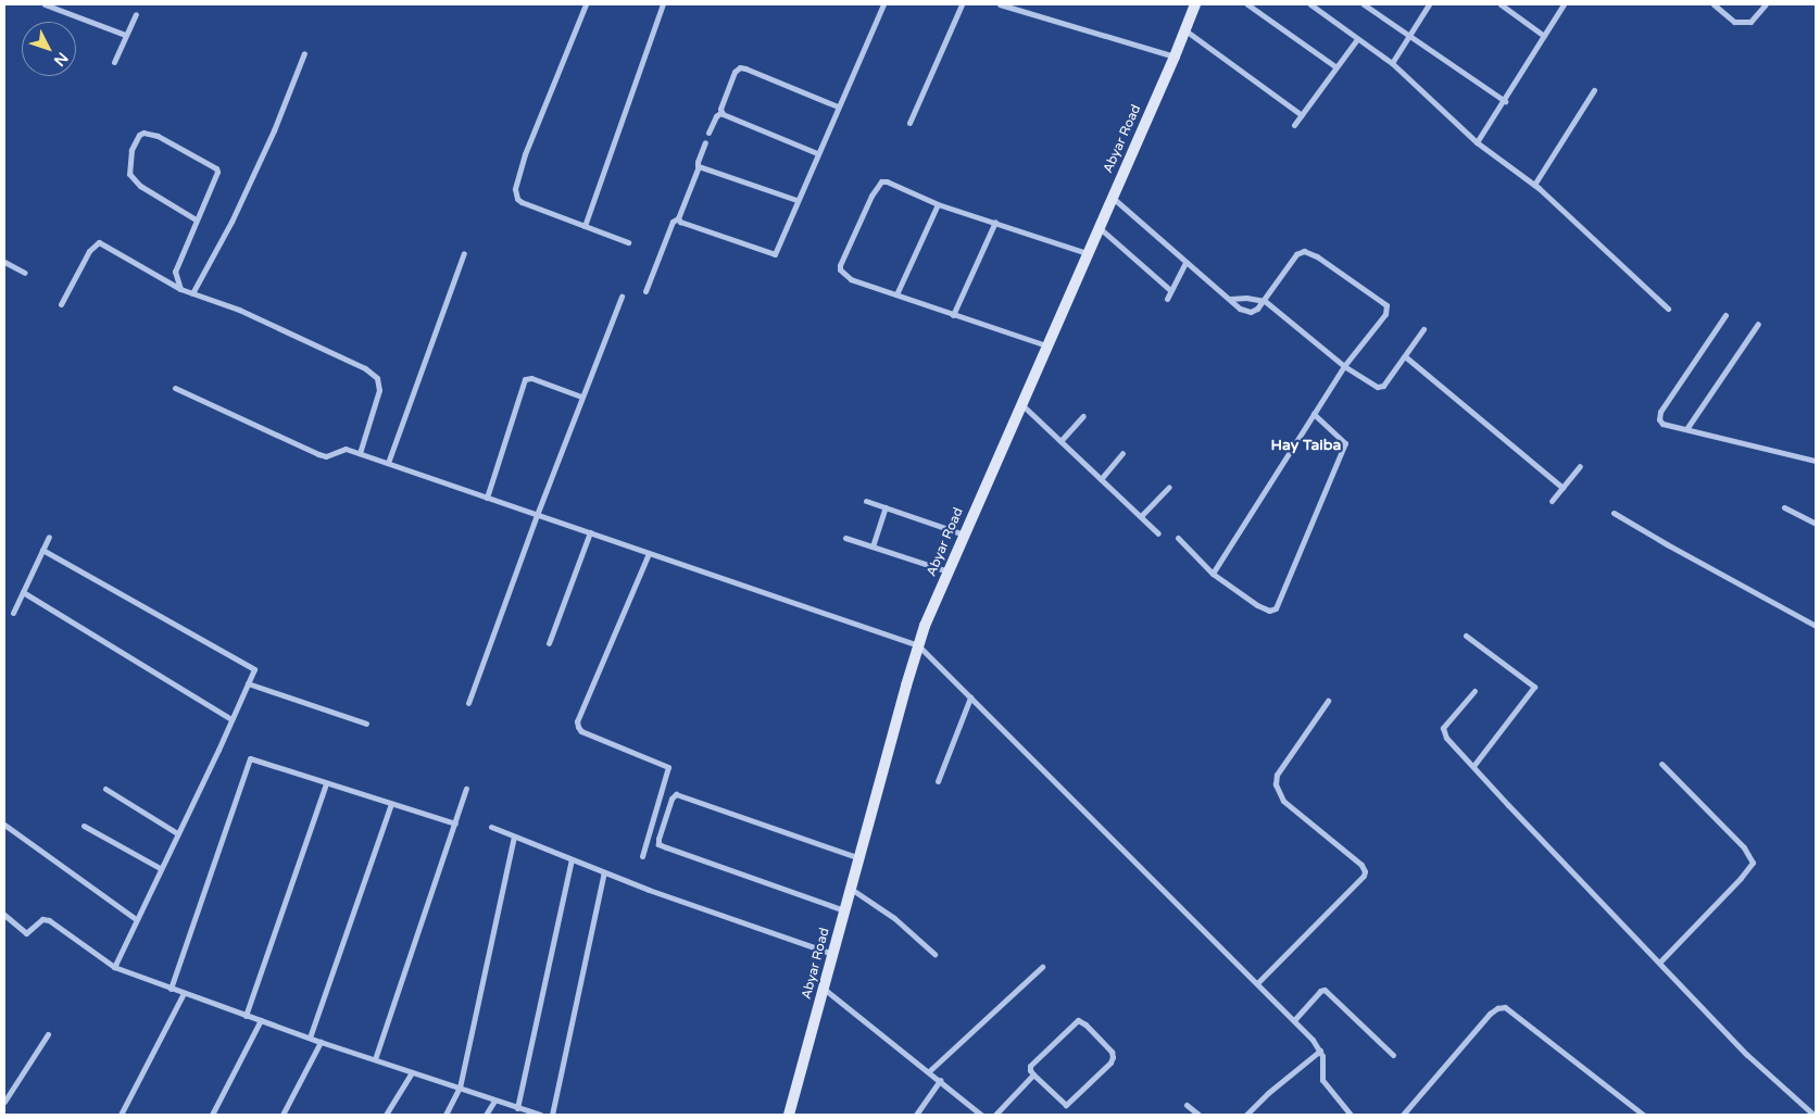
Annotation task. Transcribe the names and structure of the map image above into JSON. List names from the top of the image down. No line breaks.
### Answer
{"streets":{"main road":["Abyar Road"]},"districts":["Hay Taiba"],"north":"bottom right"}
